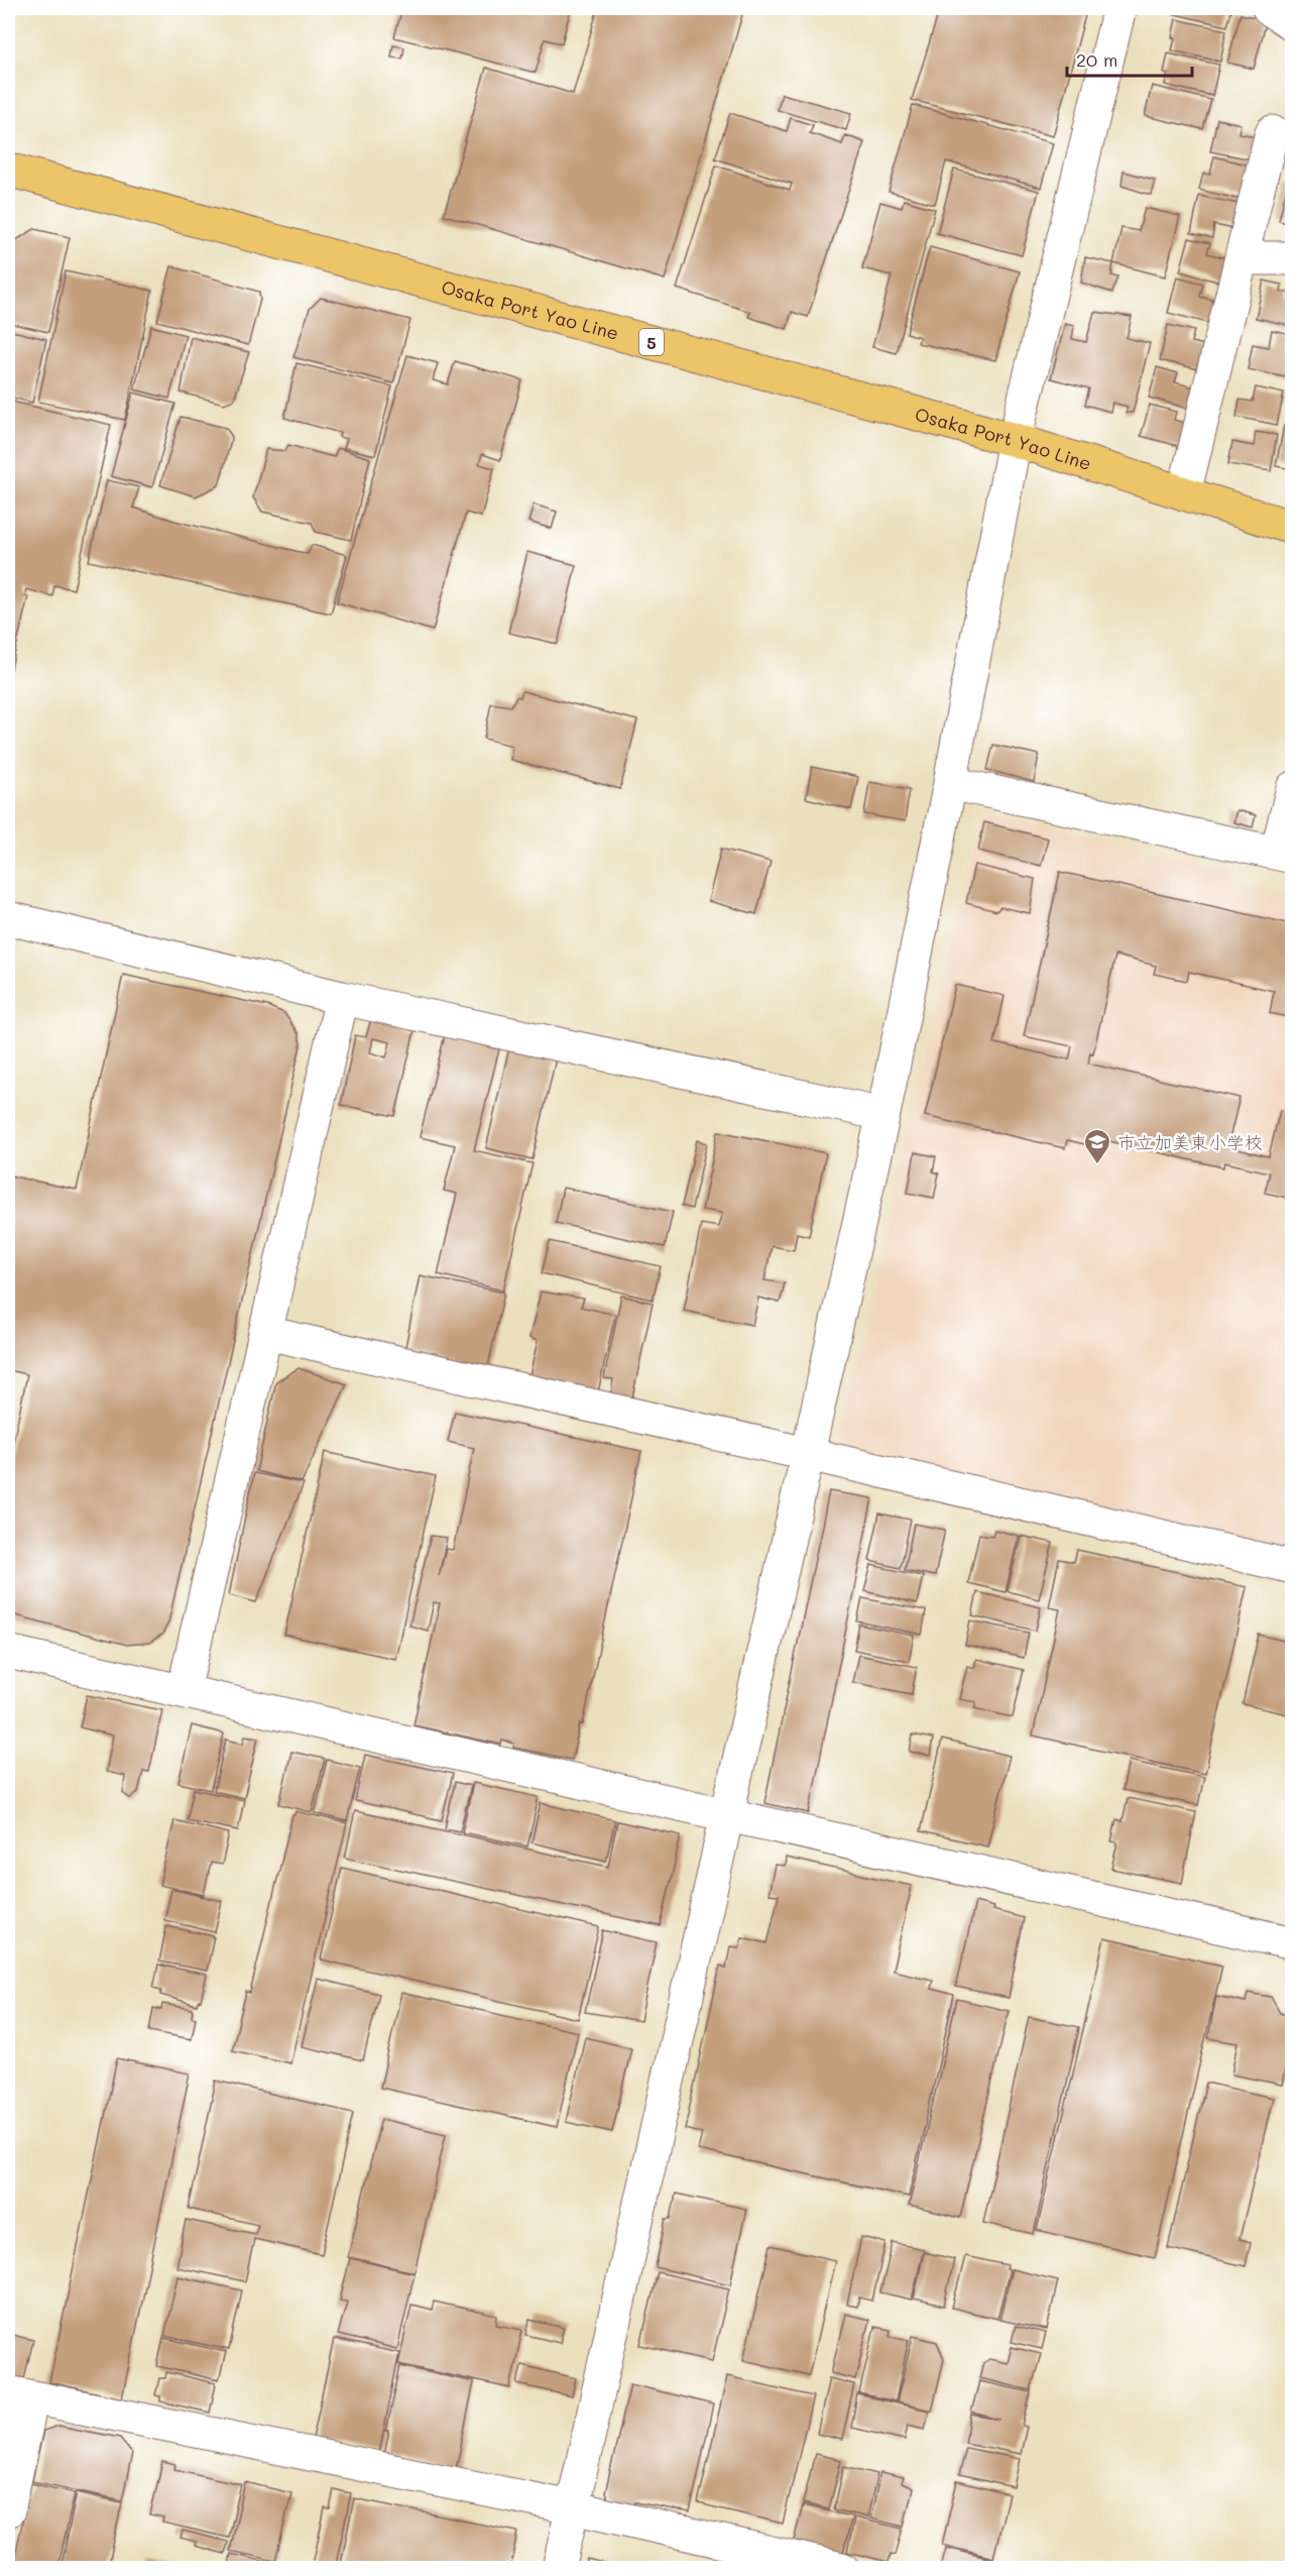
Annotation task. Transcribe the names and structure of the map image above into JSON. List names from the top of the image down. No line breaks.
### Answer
{"streets":{"main road":["Osaka Port Yao Line","5"]},"places":{"school or university":["市立加美東小学校"]},"scale_bar":"20 m"}
